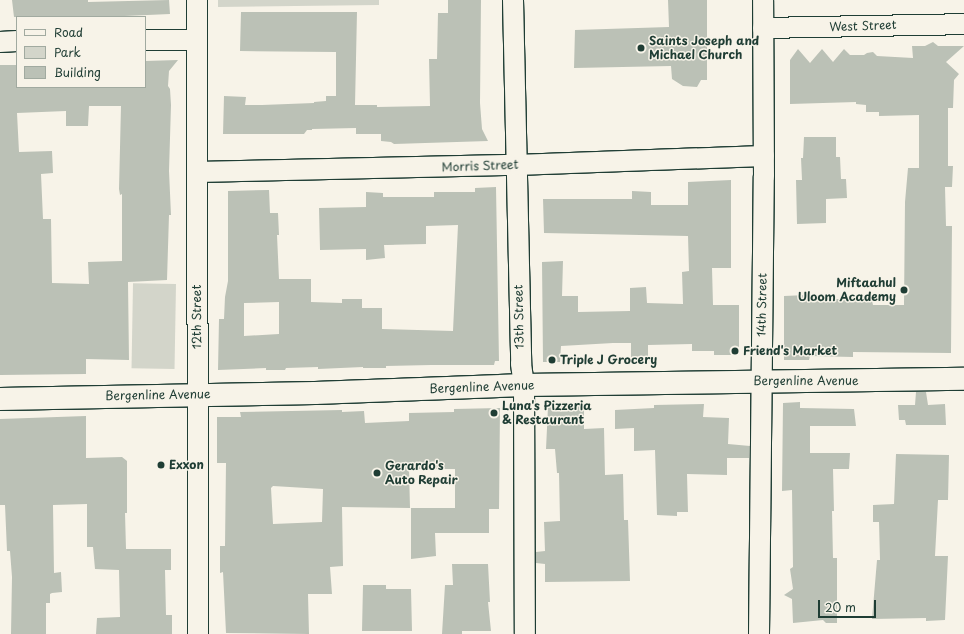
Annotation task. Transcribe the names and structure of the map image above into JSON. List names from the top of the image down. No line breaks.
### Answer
{"streets":{"street":["West Street","Morris Street","14th Street","12th Street","13th Street","Bergenline Avenue"]},"crossings":[["West Street","14th Street"],["Morris Street","14th Street"],["Morris Street","12th Street"],["Morris Street","13th Street"],["14th Street","Bergenline Avenue"],["12th Street","Bergenline Avenue"],["13th Street","Bergenline Avenue"]],"places":["Saints Joseph and Michael Church","Miftaahul Uloom Academy","Friend's Market","Triple J Grocery","Luna's Pizzeria & Restaurant","Exxon","Gerardo's Auto Repair"],"legend":["Road","Park","Building"],"scale_bar":"20 m"}
